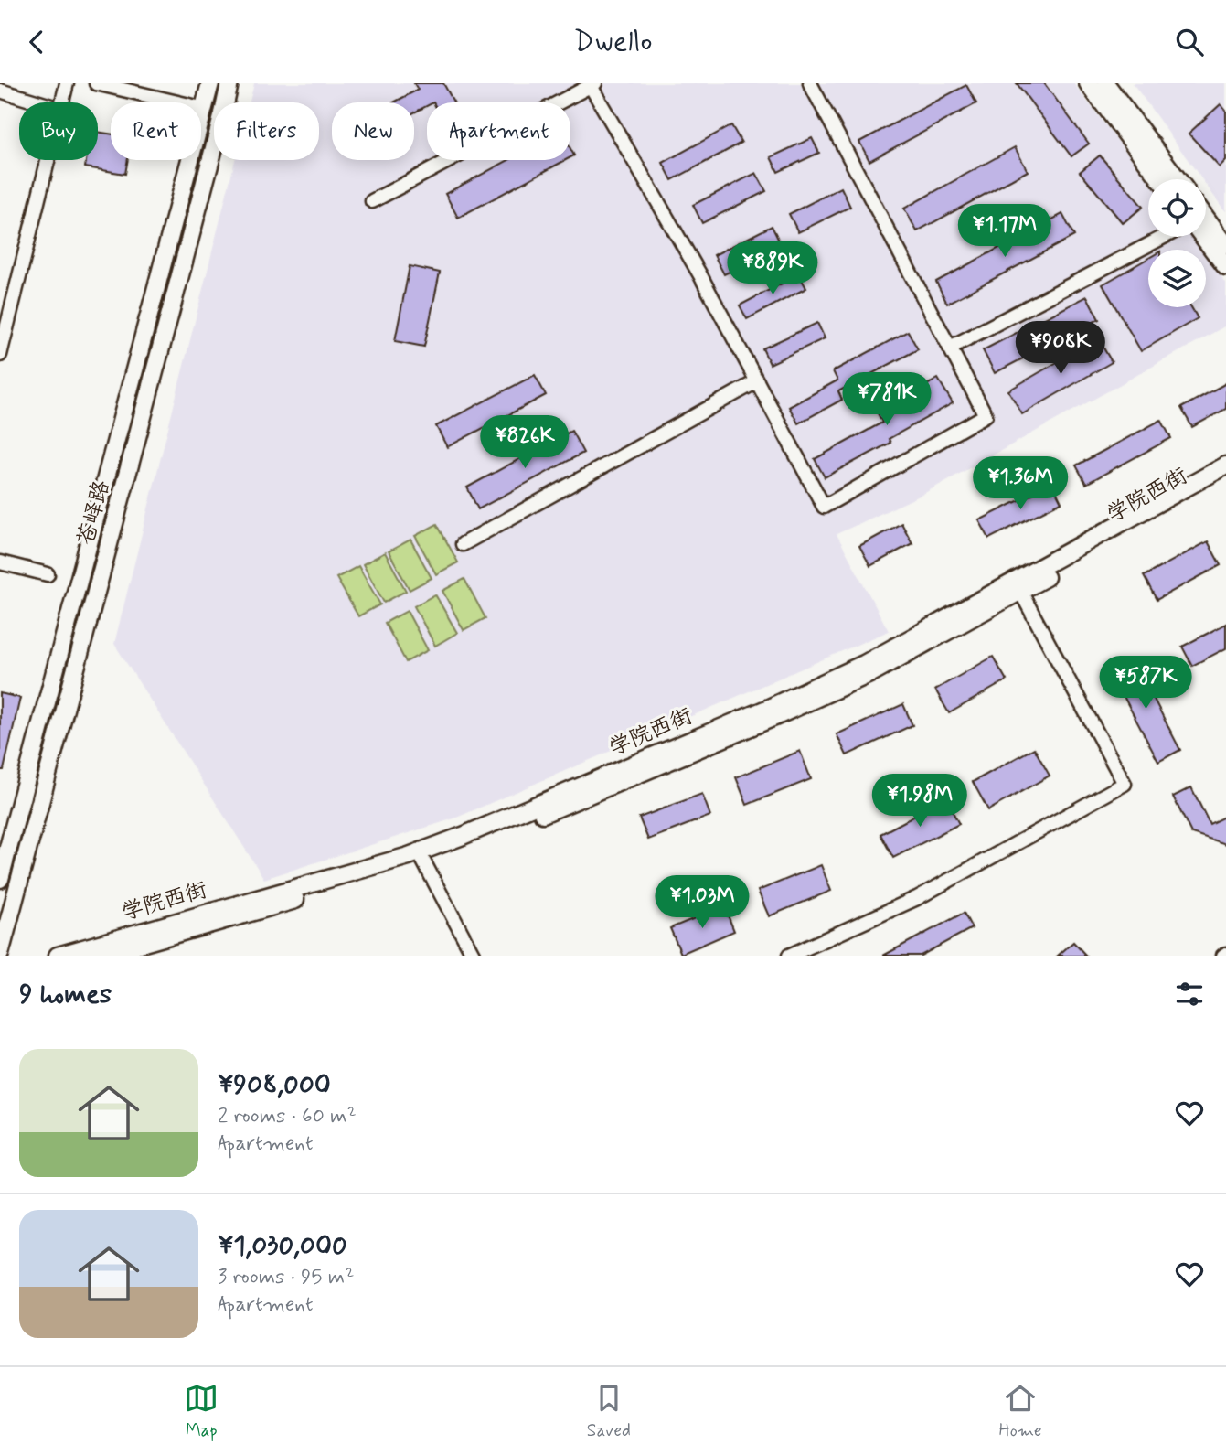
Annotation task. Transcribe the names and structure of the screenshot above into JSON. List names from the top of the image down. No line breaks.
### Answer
{"streets":{"main road":["学院西街","苍峄路"]},"page":{"header":"Dwello","chip":["Buy","Rent","Filters","New","Apartment"],"price":["¥1.17M","¥889K","¥908K","¥781K","¥826K","¥1.36M","¥587K","¥1.98M","¥1.03M"],"heading":"9 homes","list":[{"name":"¥908,000","note":"2 rooms · 60 m² · Apartment"},{"name":"¥1,030,000","note":"3 rooms · 95 m² · Apartment"}],"tabs":["Map","Saved","Home"]}}
